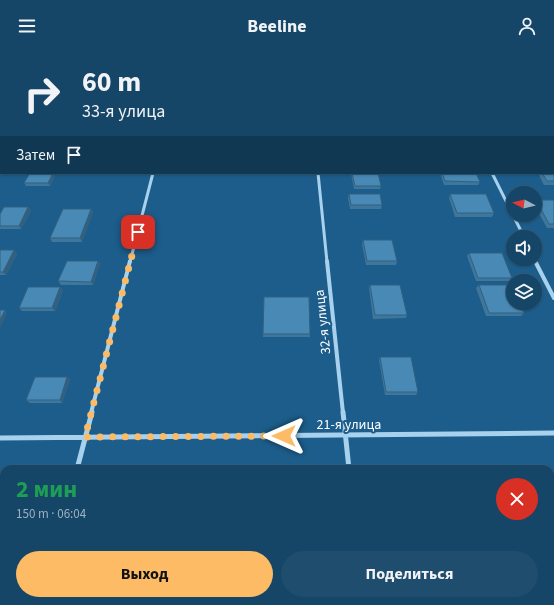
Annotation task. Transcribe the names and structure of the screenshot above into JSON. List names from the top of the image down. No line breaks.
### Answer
{"streets":{"street":["32-я улица","21-я улица"]},"crossings":[["32-я улица","21-я улица"]],"north":"left","page":{"header":"Beeline","turn":["60 m","33-я улица"],"then":"Затем","heading":["2 мин","150 m · 06:04"],"buttons":["Выход","Поделиться"]}}
